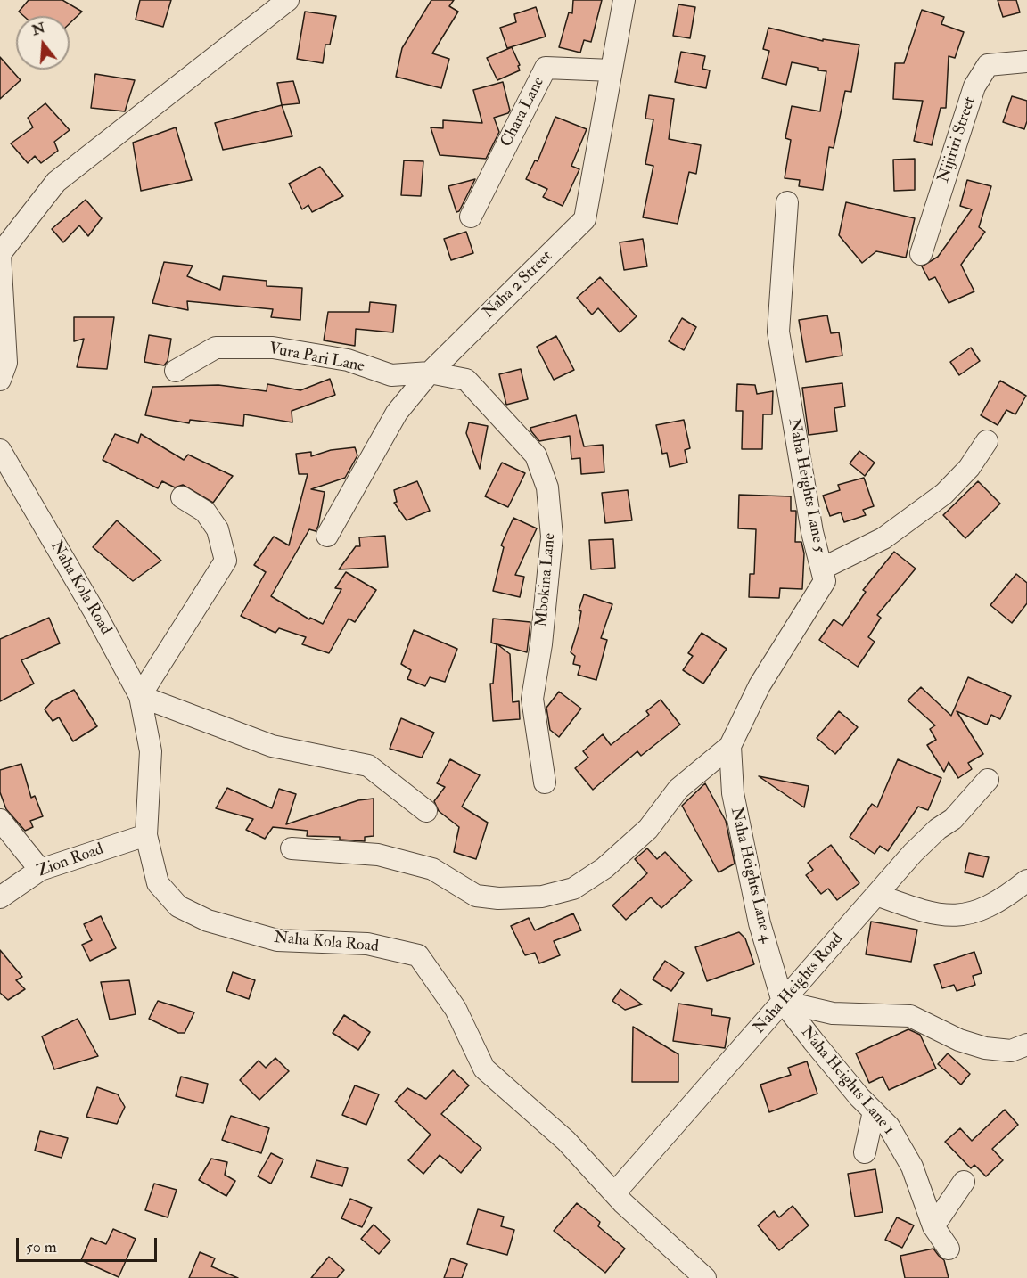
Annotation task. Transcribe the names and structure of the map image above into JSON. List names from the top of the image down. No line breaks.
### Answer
{"streets":{"street":["Chara Lane","Nijiriri Street","Naha 2 Street","Vura Pari Lane","Naha Heights Lane 5","Mbokina Lane","Naha Kola Road","Zion Road","Naha Heights Lane 4","Naha Heights Road","Naha Heights Lane 1"]},"crossings":[["Chara Lane","Naha 2 Street"],["Naha 2 Street","Vura Pari Lane"],["Naha 2 Street","Mbokina Lane"],["Vura Pari Lane","Mbokina Lane"],["Naha Heights Lane 5","Naha Heights Lane 4"],["Naha Kola Road","Zion Road"],["Naha Kola Road","Naha Heights Road"],["Naha Heights Lane 4","Naha Heights Road"],["Naha Heights Lane 4","Naha Heights Lane 1"],["Naha Heights Road","Naha Heights Lane 1"]],"scale_bar":"50 m","north":"top"}
